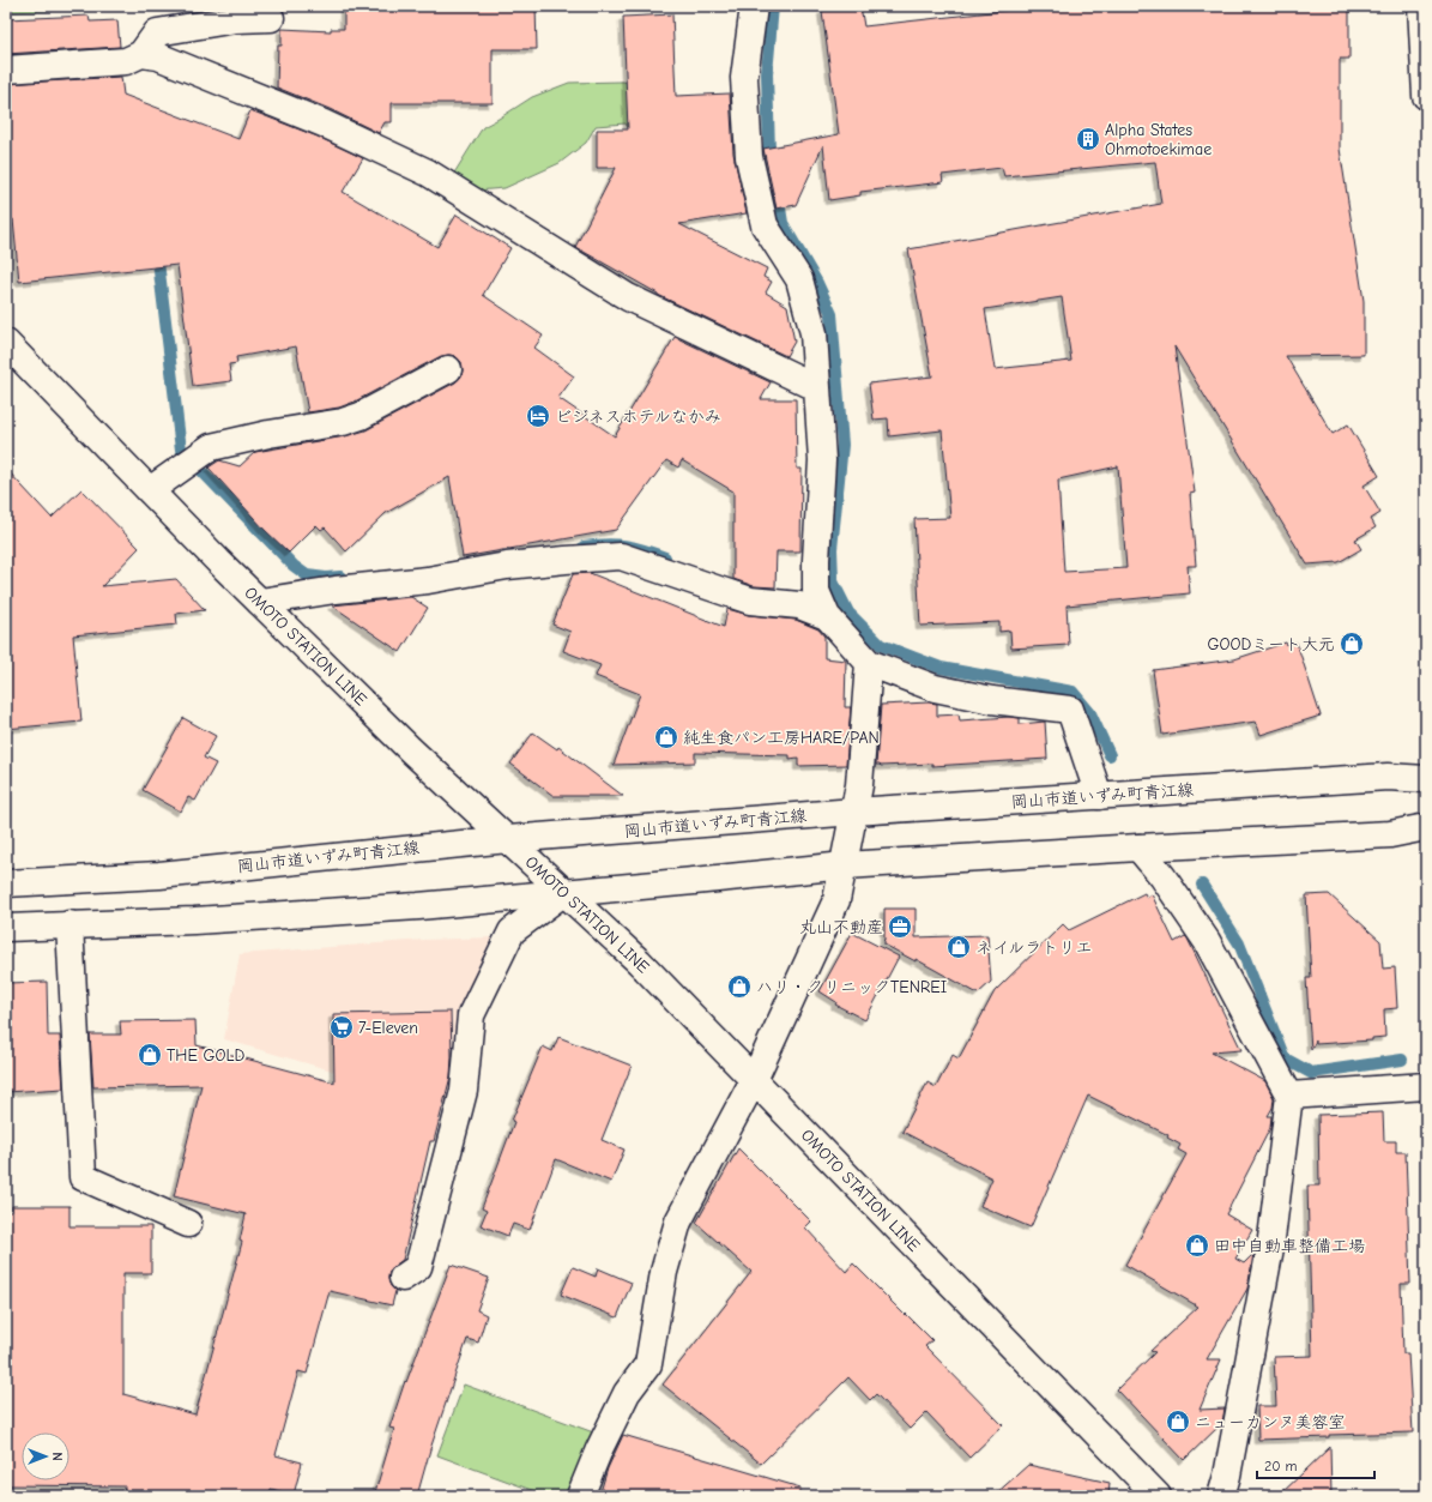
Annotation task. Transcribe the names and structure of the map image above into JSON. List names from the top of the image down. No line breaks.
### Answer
{"streets":{"street":["OMOTO STATION LINE","岡山市道いずみ町青江線"]},"crossings":[["OMOTO STATION LINE","岡山市道いずみ町青江線"]],"places":{"building":["Alpha States Ohmotoekimae"],"hotel":["ビジネスホテルなかみ"],"shop":["GOODミート大元","純生食パン工房HARE/PAN","ネイルラトリエ","ハリ・クリニックTENREI","THE GOLD","田中自動車整備工場","ニューカンヌ美容室"],"office":["丸山不動産"],"supermarket":["7-Eleven"]},"scale_bar":"20 m","north":"right"}
